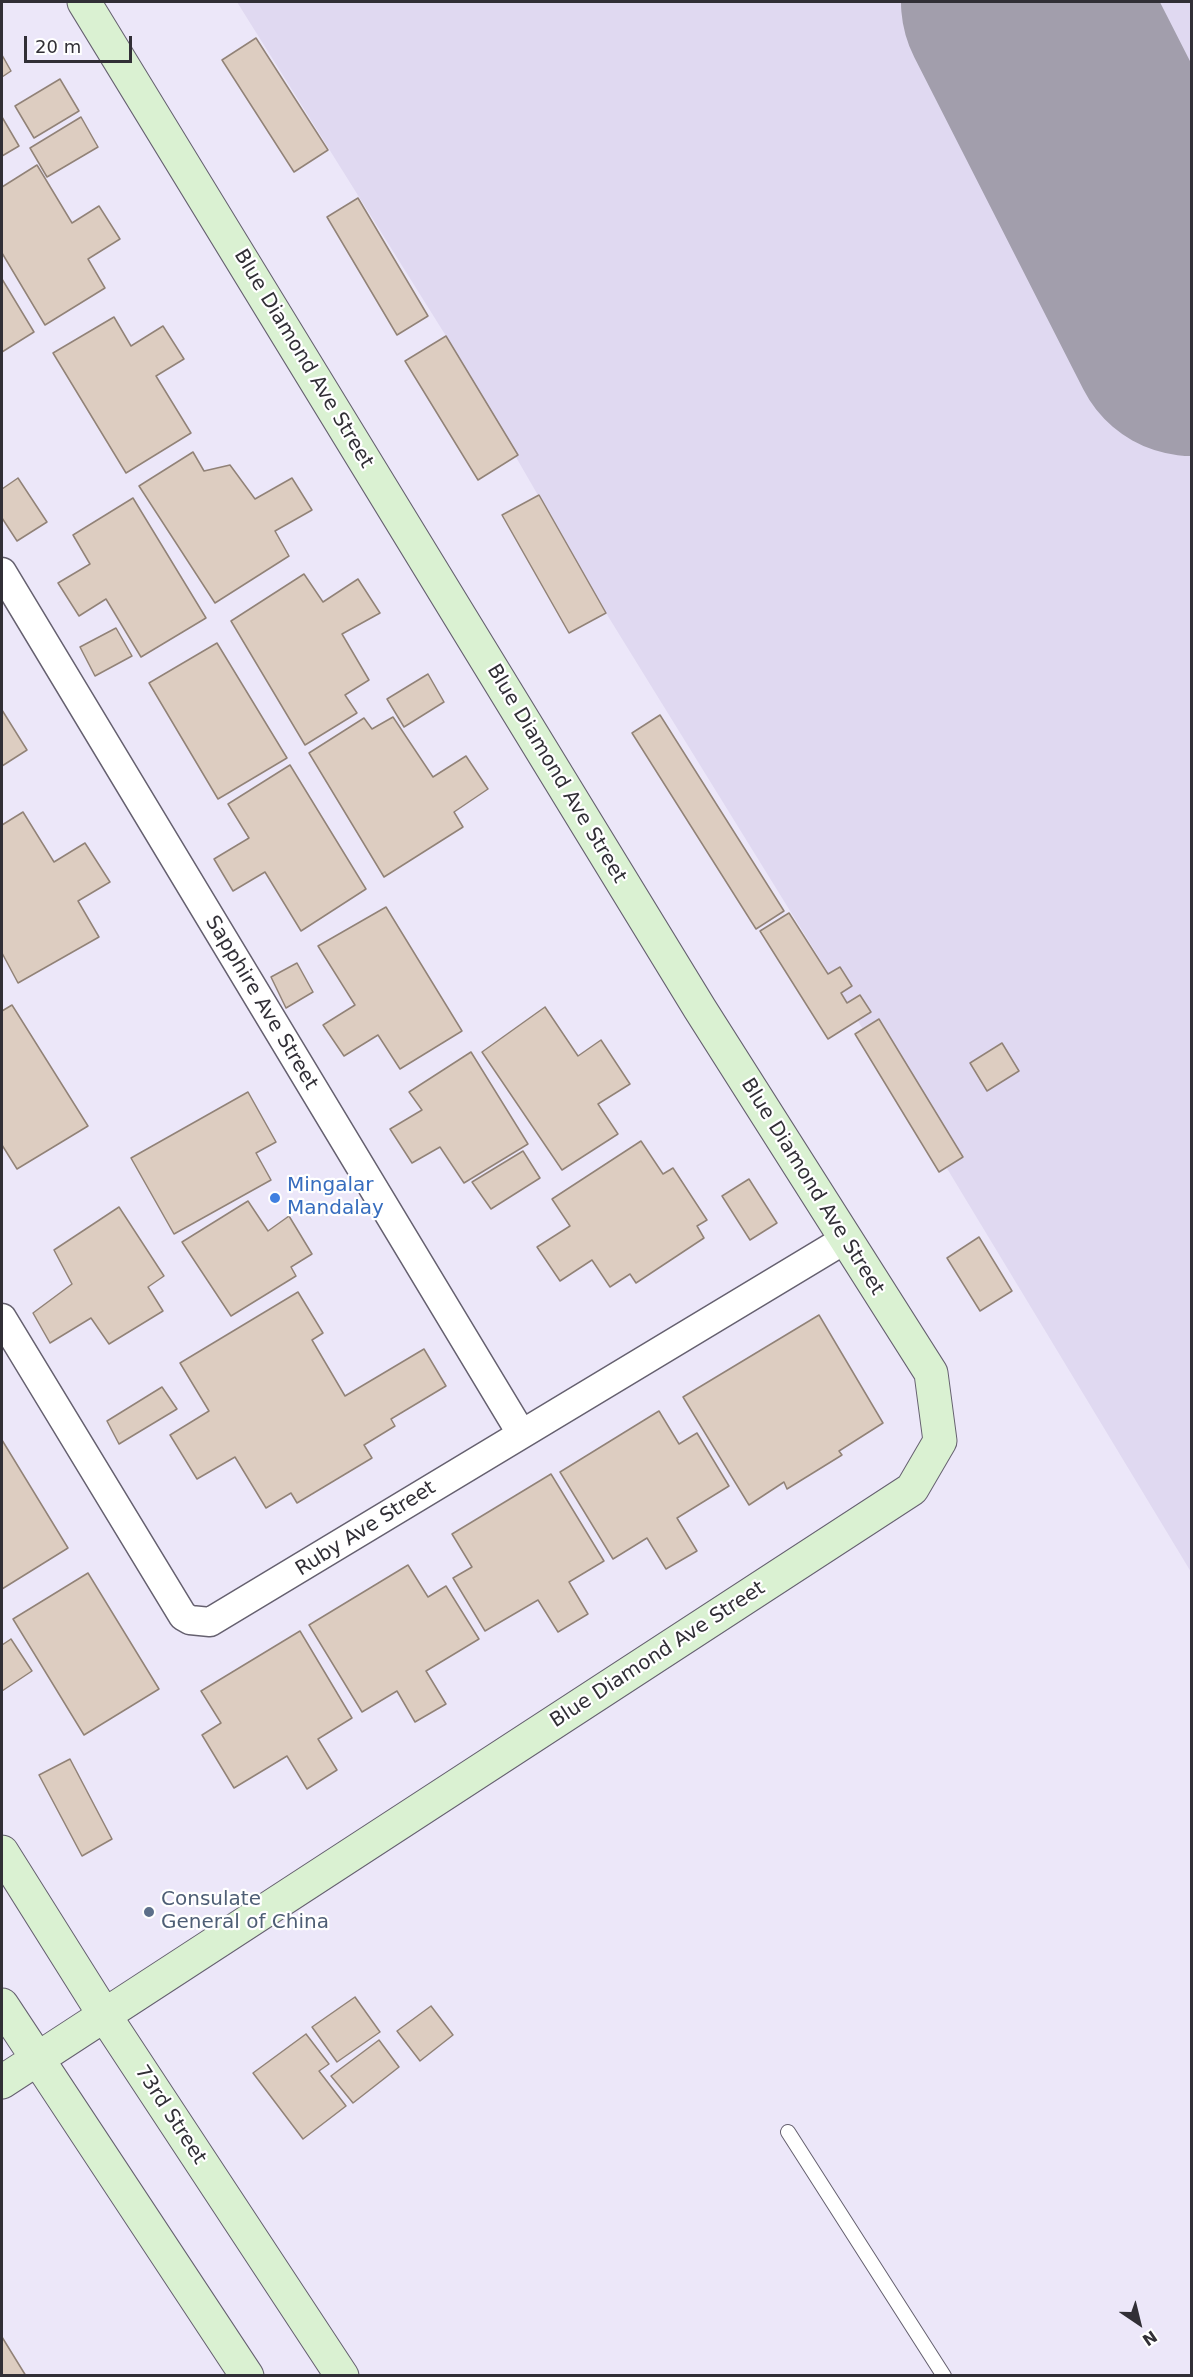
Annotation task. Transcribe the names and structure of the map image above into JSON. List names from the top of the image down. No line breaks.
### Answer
{"streets":{"street":["Blue Diamond Ave Street","Sapphire Ave Street","Ruby Ave Street","73rd Street"]},"crossings":[["Blue Diamond Ave Street","Ruby Ave Street"],["Blue Diamond Ave Street","73rd Street"],["Sapphire Ave Street","Ruby Ave Street"]],"places":["Mingalar Mandalay","Consulate General of China"],"scale_bar":"20 m","north":"bottom right"}
